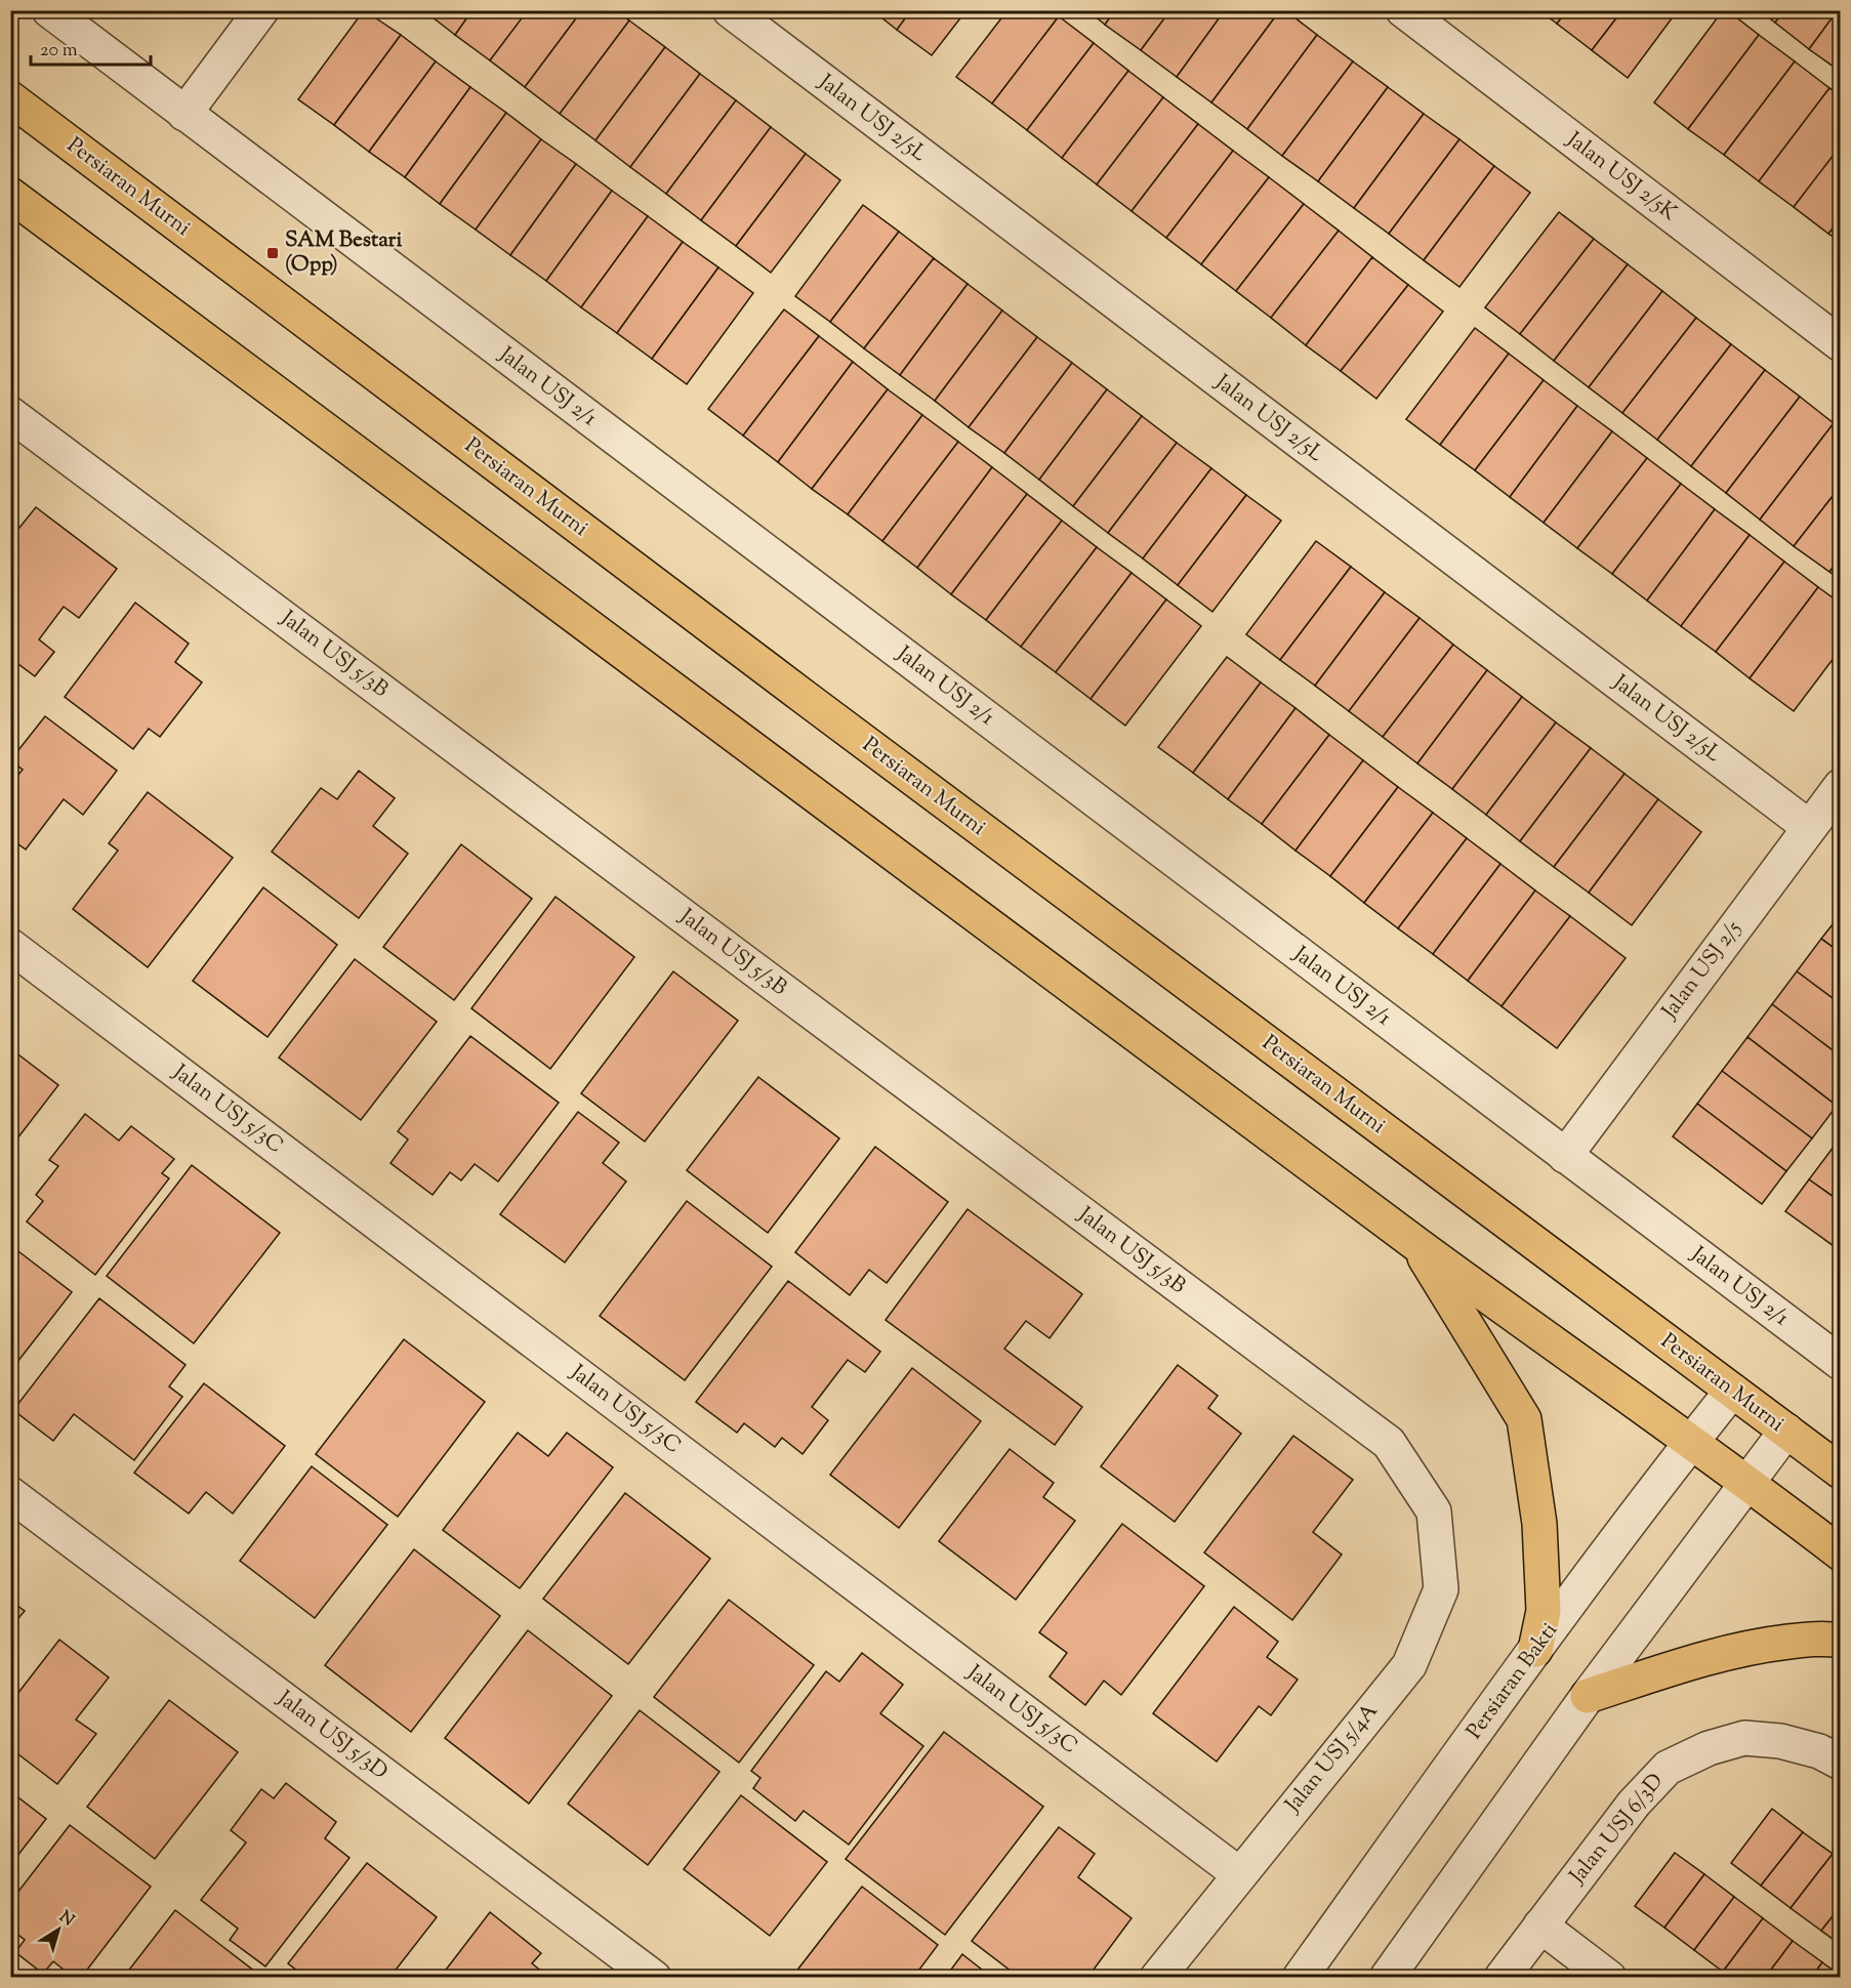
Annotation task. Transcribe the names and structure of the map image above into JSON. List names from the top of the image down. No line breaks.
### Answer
{"streets":{"main road":["Persiaran Murni"],"street":["Jalan USJ 2/5L","Jalan USJ 2/5K","Jalan USJ 2/1","Jalan USJ 5/3B","Jalan USJ 2/5","Jalan USJ 5/3C","Persiaran Bakti","Jalan USJ 5/3D","Jalan USJ 5/4A","Jalan USJ 6/3D"]},"crossings":[["Jalan USJ 2/5L","Jalan USJ 2/5"],["Persiaran Murni","Persiaran Bakti"],["Jalan USJ 2/1","Jalan USJ 2/5"],["Jalan USJ 5/3B","Jalan USJ 5/4A"],["Jalan USJ 5/3C","Jalan USJ 5/4A"]],"places":{"transit":["SAM Bestari (Opp)"]},"scale_bar":"20 m","north":"top right"}
